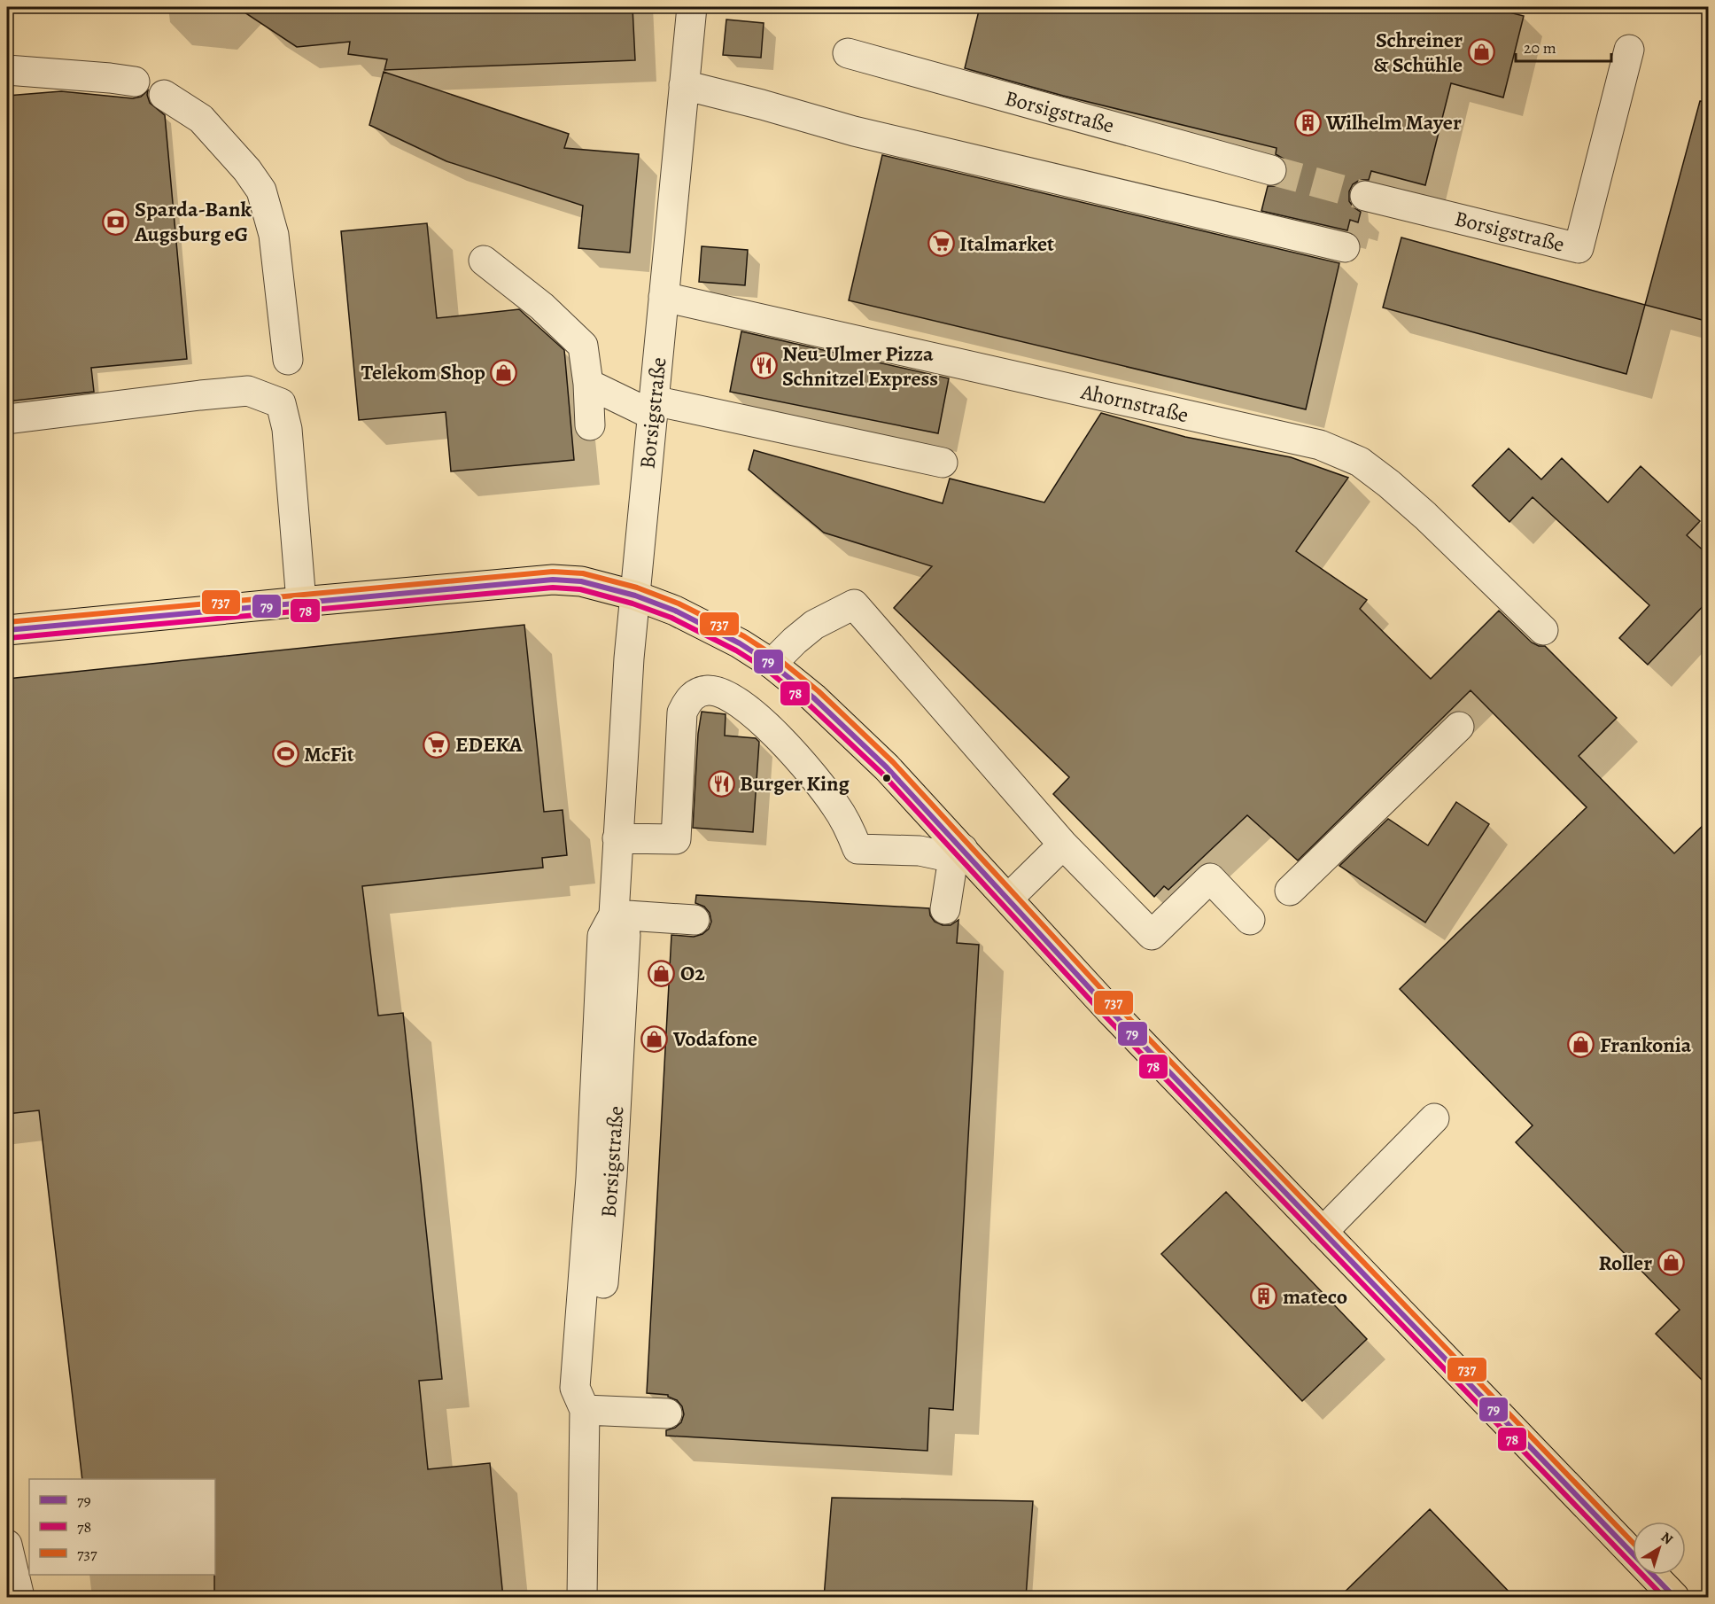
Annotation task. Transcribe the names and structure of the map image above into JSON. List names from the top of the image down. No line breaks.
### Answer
{"streets":{"street":["Borsigstraße","Ahornstraße"]},"crossings":[["Borsigstraße","Ahornstraße"]],"places":{"shop":["Schreiner & Schühle","Telekom Shop","O2","Vodafone","Frankonia","Roller"],"building":["Wilhelm Mayer","mateco"],"bank":["Sparda-Bank Augsburg eG"],"supermarket":["Italmarket","EDEKA"],"restaurant":["Neu-Ulmer Pizza Schnitzel Express","Burger King"],"sports":["McFit"]},"lines":["transit line 737","transit line 79","transit line 78"],"legend":["79","78","737"],"scale_bar":"20 m","north":"top right"}
